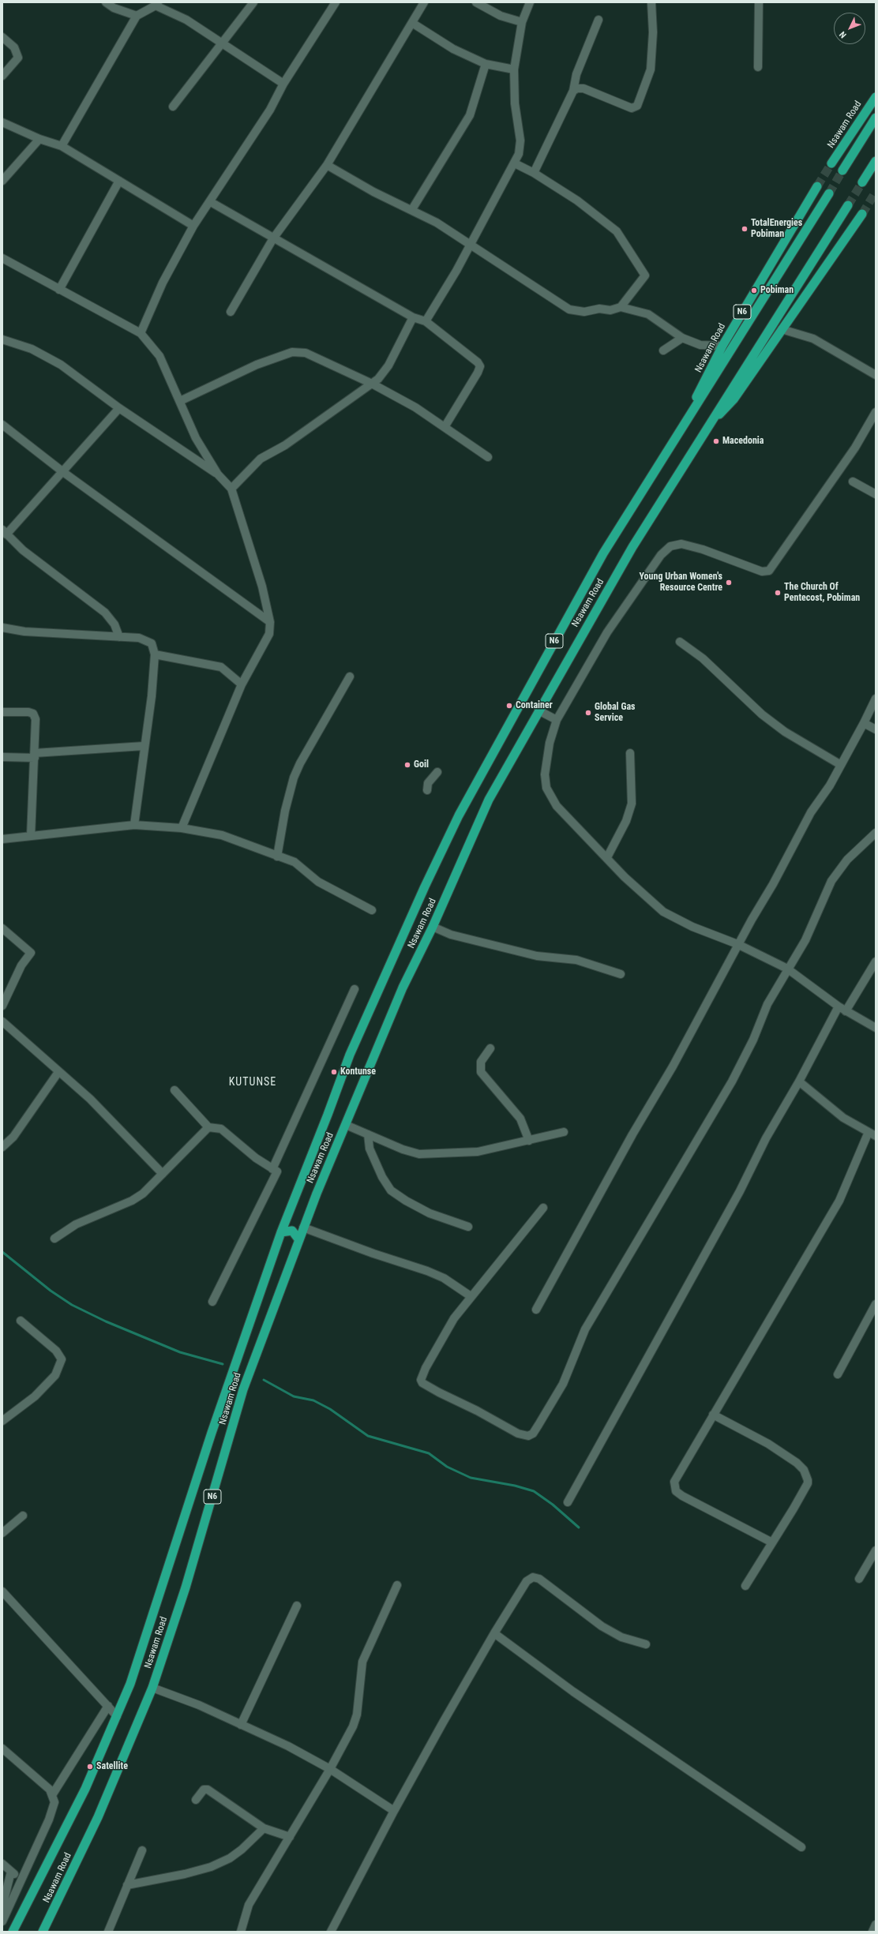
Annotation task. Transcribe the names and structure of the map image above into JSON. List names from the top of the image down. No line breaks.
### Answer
{"streets":{"highway":["Nsawam Road","N6"]},"districts":["KUTUNSE"],"places":["TotalEnergies Pobiman","Pobiman","Macedonia","Young Urban Women's Resource Centre","The Church Of Pentecost, Pobiman","Container","Global Gas Service","Goil","Kontunse","Satellite"],"north":"bottom left"}
